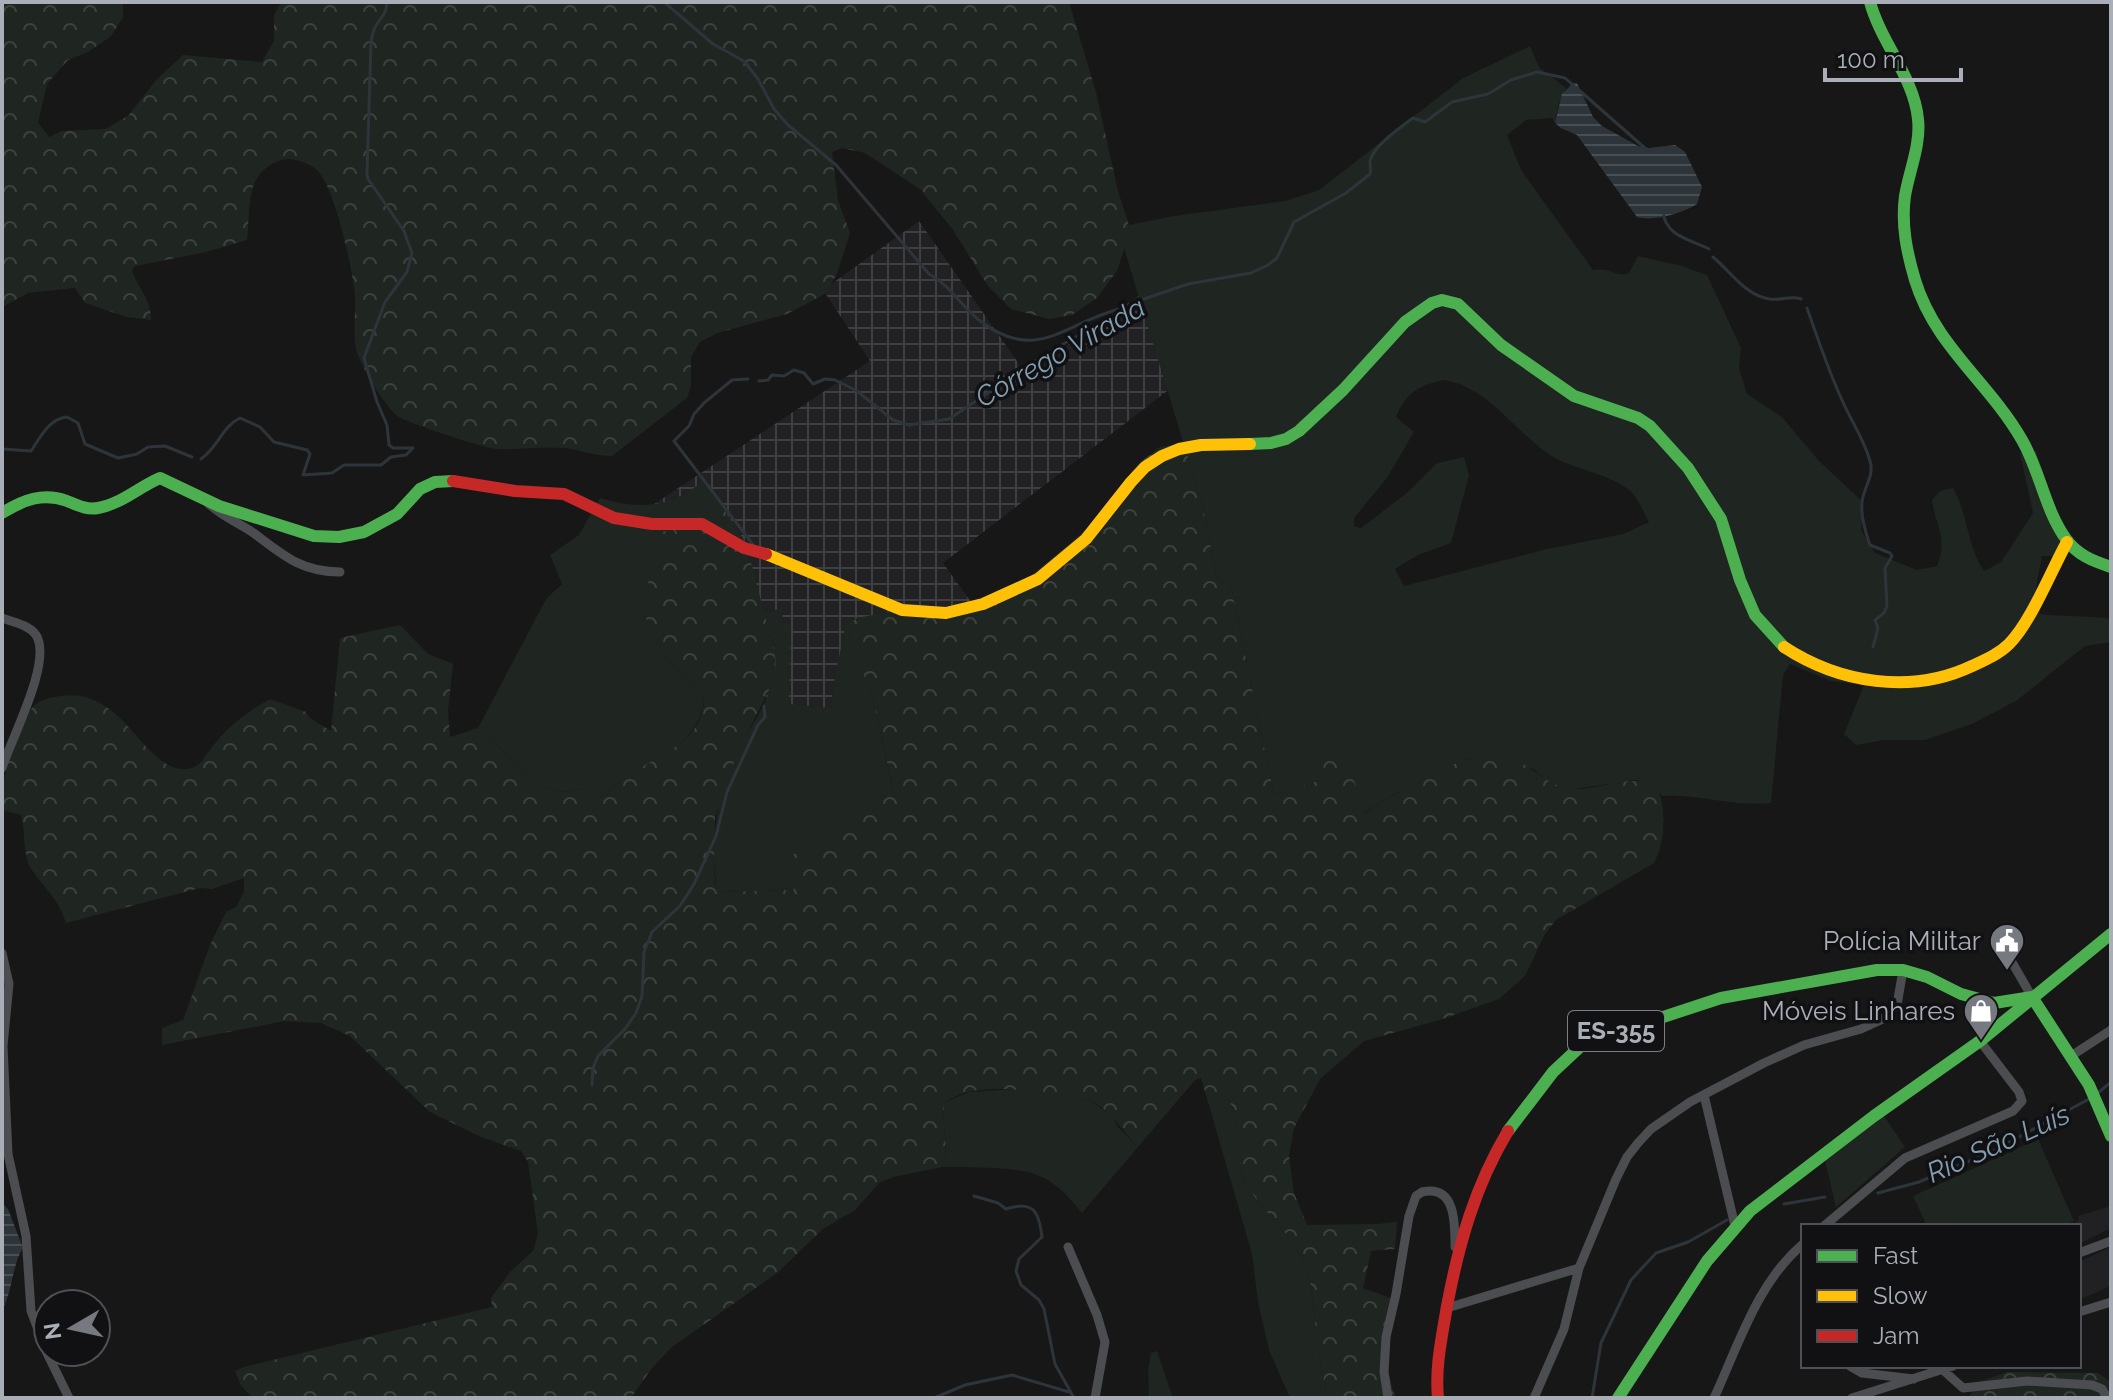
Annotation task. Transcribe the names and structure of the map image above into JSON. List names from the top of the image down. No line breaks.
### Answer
{"streets":{"street":["ES-355"]},"water":["Córrego Virada","Rio São Luís"],"places":{"public building":["Polícia Militar"],"shop":["Móveis Linhares"]},"legend":["Fast","Slow","Jam"],"scale_bar":"100 m","north":"left"}
